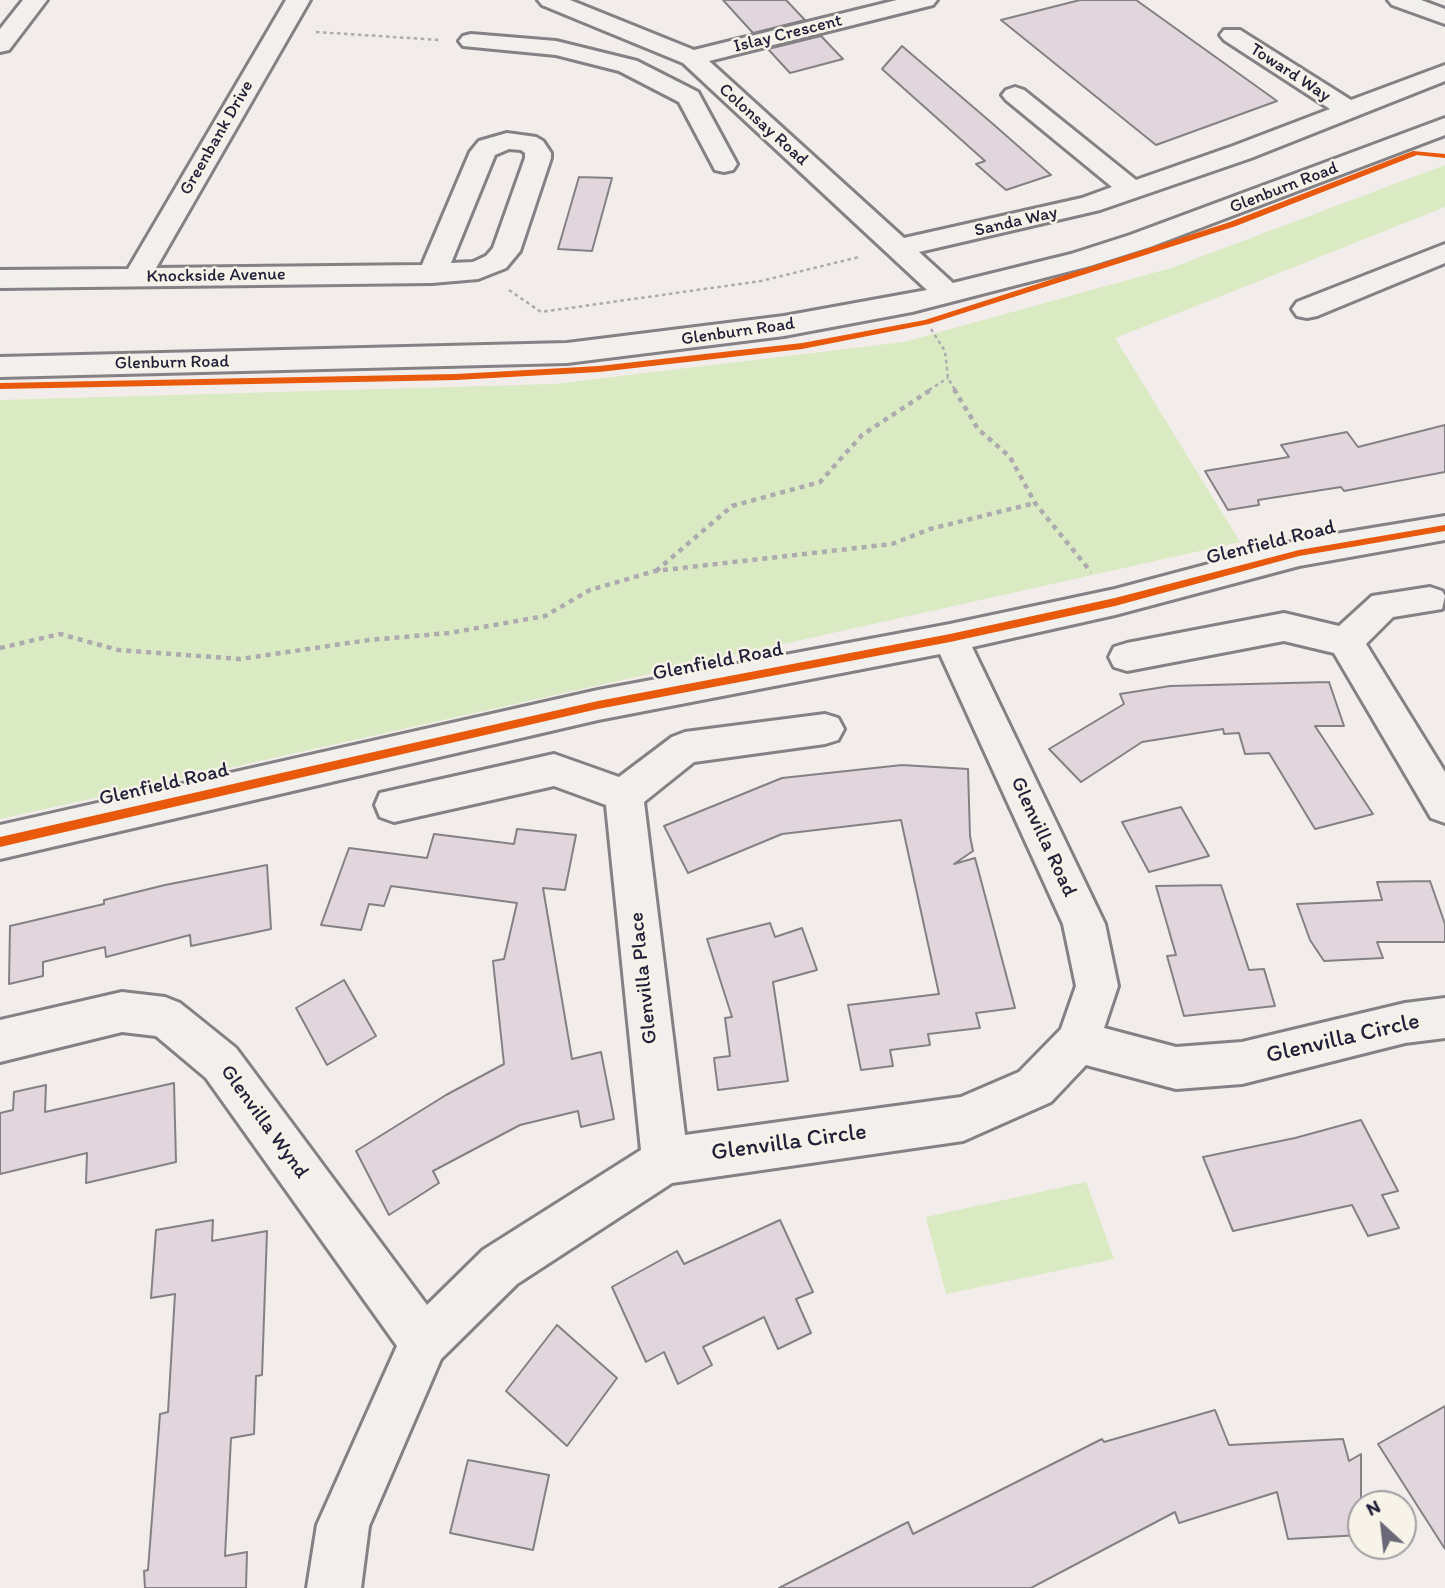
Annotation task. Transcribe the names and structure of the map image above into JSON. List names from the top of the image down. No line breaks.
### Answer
{"streets":{"street":["Islay Crescent","Toward Way","Colonsay Road","Greenbank Drive","Glenburn Road","Sanda Way","Knockside Avenue","Glenfield Road","Glenvilla Road","Glenvilla Place","Glenvilla Circle","Glenvilla Wynd"]},"crossings":[["Islay Crescent","Colonsay Road"],["Toward Way","Sanda Way"],["Colonsay Road","Glenburn Road"],["Colonsay Road","Sanda Way"],["Greenbank Drive","Knockside Avenue"],["Glenfield Road","Glenvilla Road"],["Glenvilla Road","Glenvilla Circle"],["Glenvilla Place","Glenvilla Circle"],["Glenvilla Circle","Glenvilla Wynd"]],"north":"top left"}
